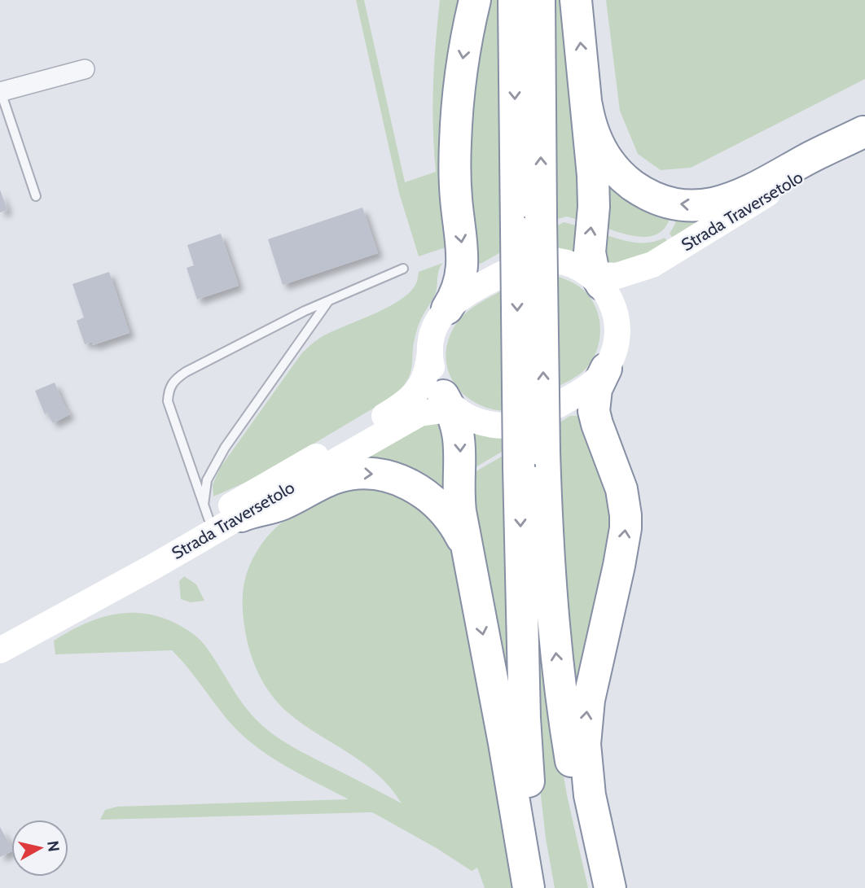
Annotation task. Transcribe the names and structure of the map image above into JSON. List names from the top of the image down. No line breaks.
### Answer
{"streets":{"main road":["Strada Traversetolo"]},"north":"right"}
